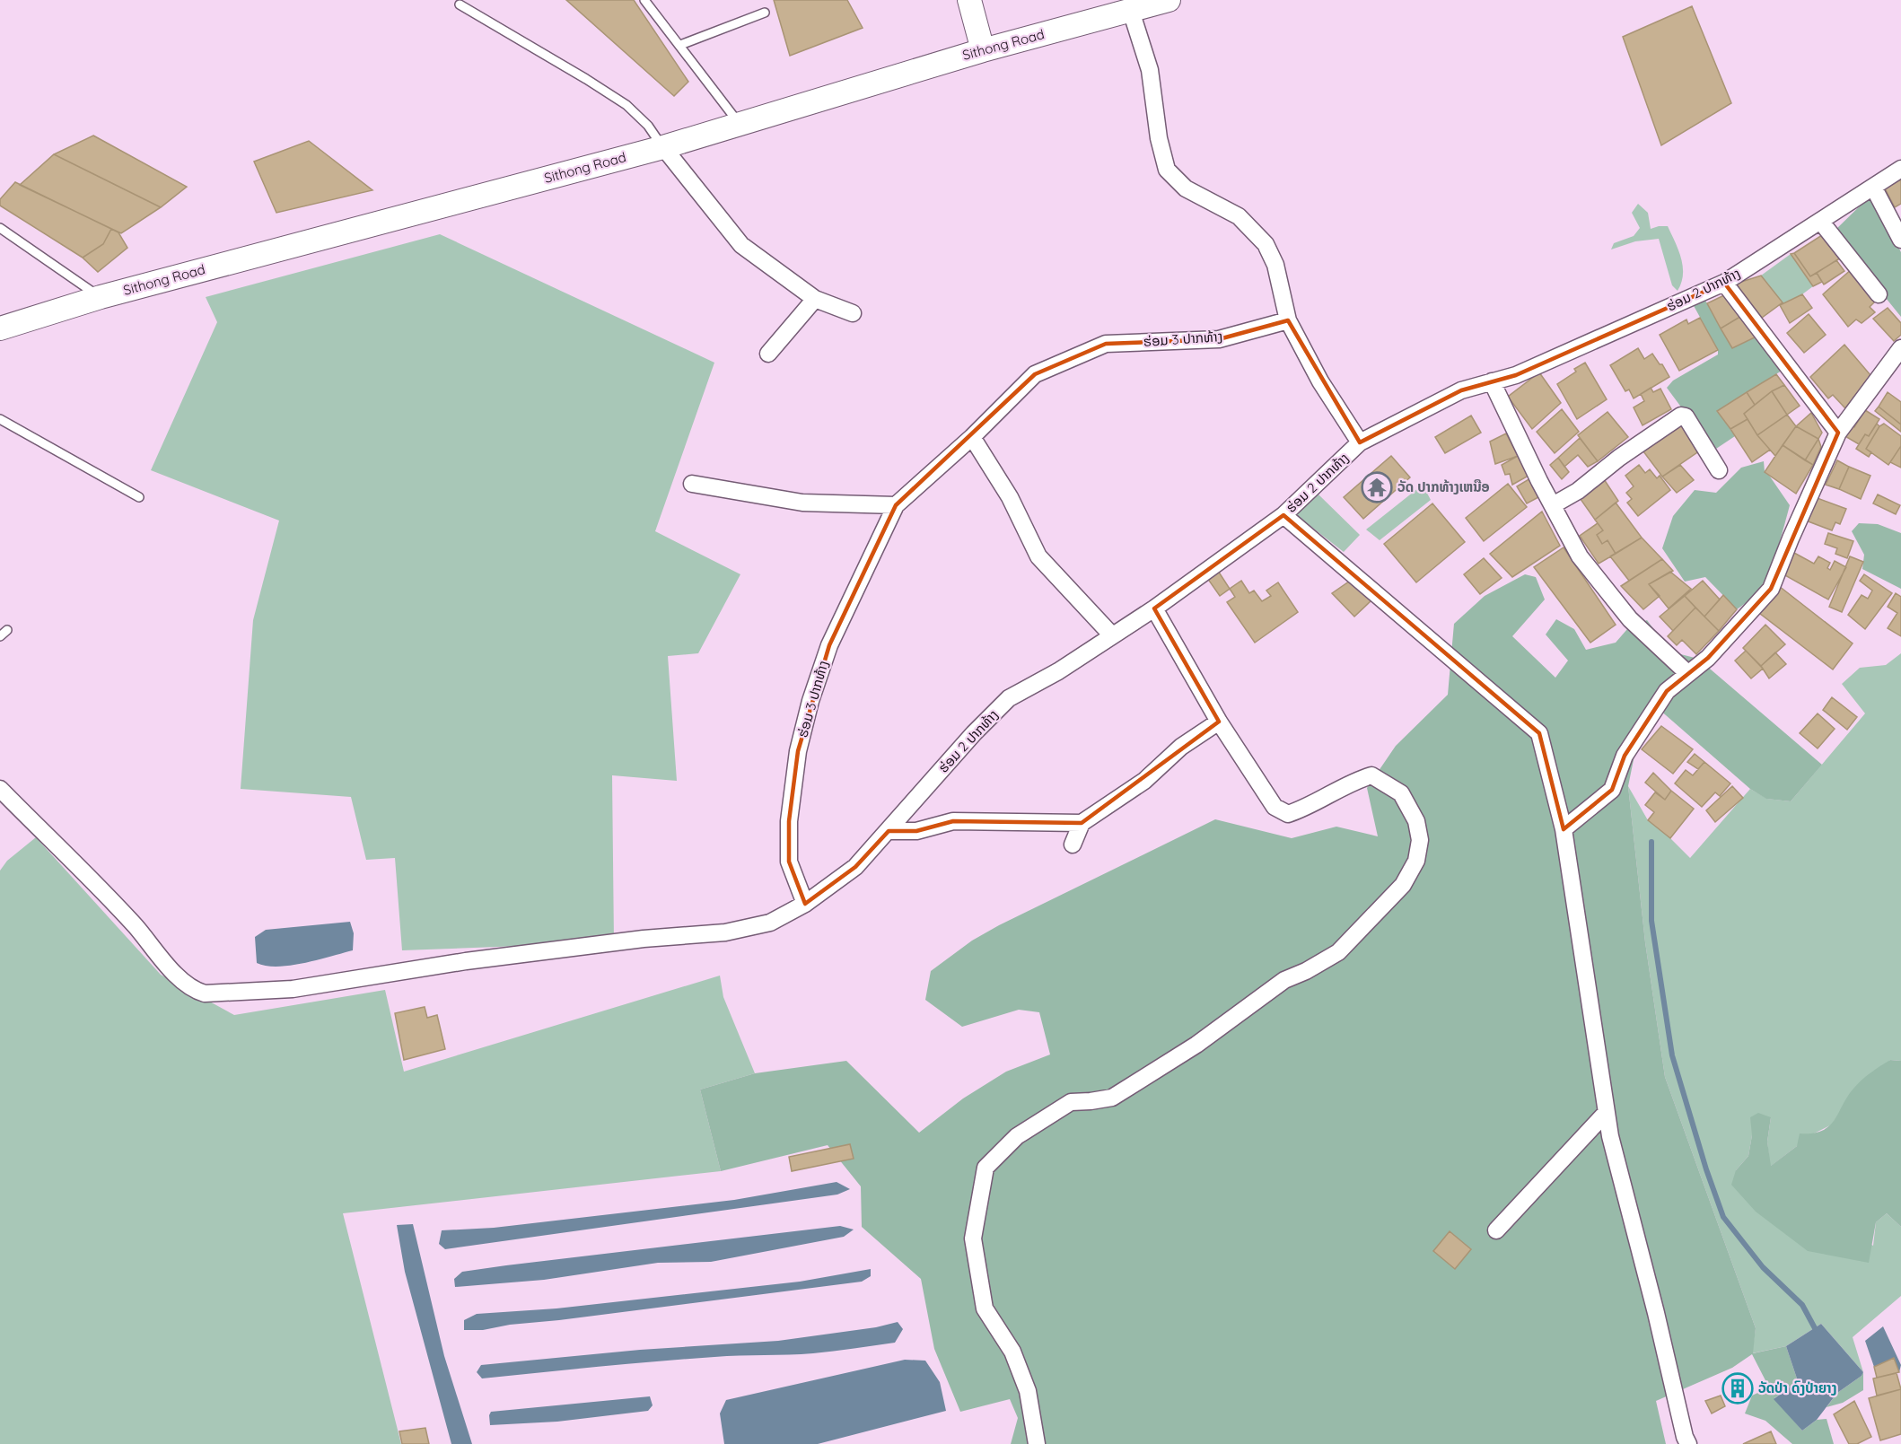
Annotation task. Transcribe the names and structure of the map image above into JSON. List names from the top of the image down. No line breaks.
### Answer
{"streets":{"main road":["Sithong Road"],"street":["ຮ່ອມ 2 ປາກທ້າງ","ຮ່ອມ 3 ປາກທ້າງ"]},"crossings":[["ຮ່ອມ 2 ປາກທ້າງ","ຮ່ອມ 3 ປາກທ້າງ"]],"places":{"temple":["ວັດ ປາກທ້າງເຫນືອ"],"building":["ວັດປ່າ ດົງປ່າຍາງ"]}}
